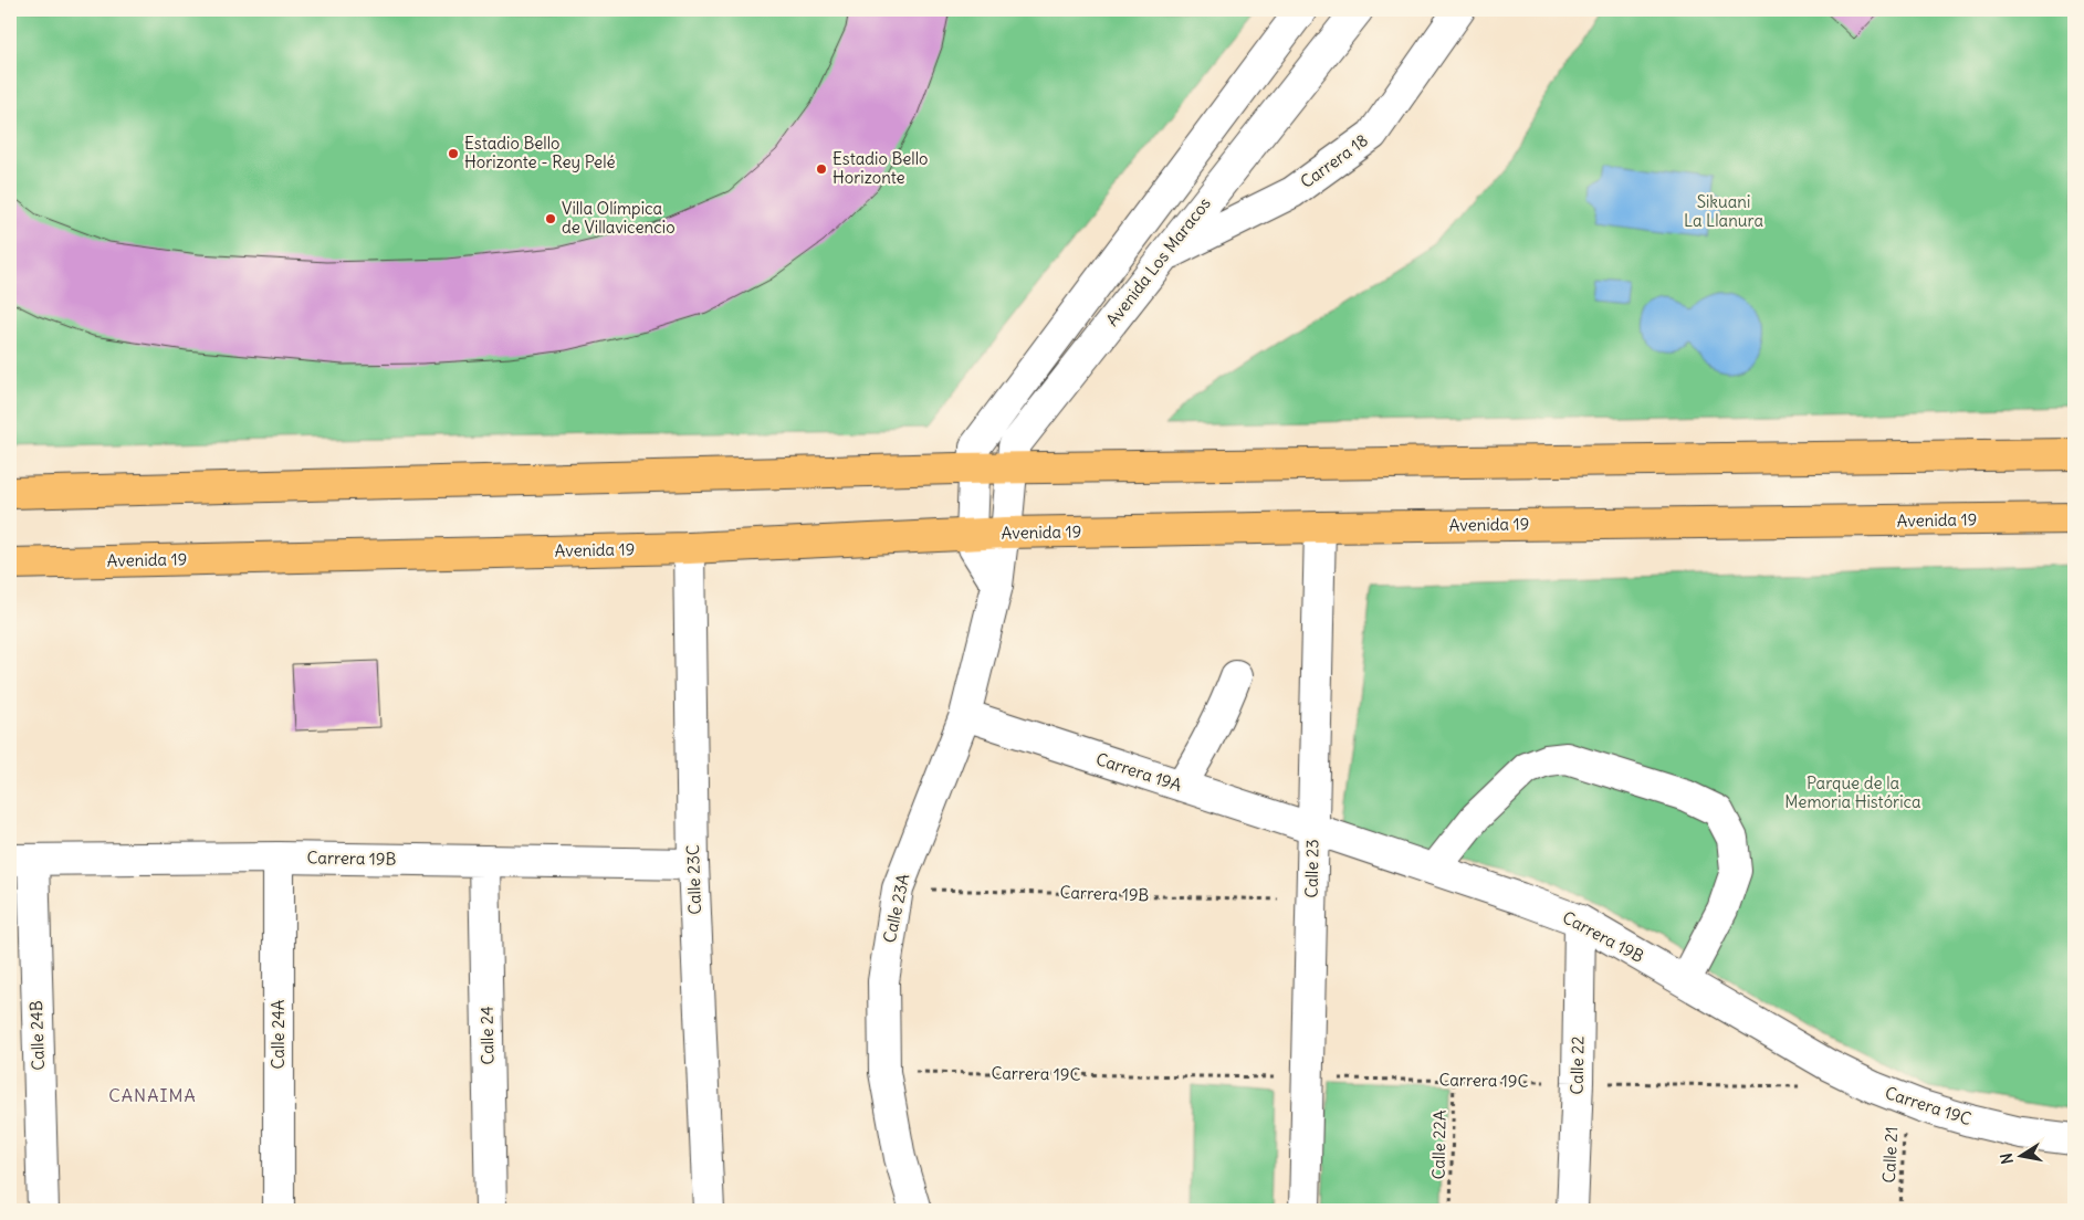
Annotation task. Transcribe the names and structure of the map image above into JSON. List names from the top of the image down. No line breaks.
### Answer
{"streets":{"main road":["Avenida 19"],"street":["Carrera 18","Avenida Los Maracos","Carrera 19A","Carrera 19B","Calle 23","Calle 23C","Calle 23A","Calle 24A","Calle 24B","Calle 24","Calle 22","Carrera 19C"],"path":["Calle 22A","Calle 21"]},"crossings":[["Carrera 18","Avenida Los Maracos"],["Avenida Los Maracos","Avenida 19"],["Avenida Los Maracos","Calle 23A"],["Avenida 19","Calle 23"],["Avenida 19","Calle 23C"],["Avenida 19","Calle 23A"],["Carrera 19A","Carrera 19B"],["Carrera 19A","Calle 23"],["Carrera 19A","Calle 23A"],["Carrera 19B","Calle 23"],["Carrera 19B","Calle 23C"],["Carrera 19B","Calle 23A"],["Carrera 19B","Calle 24A"],["Carrera 19B","Calle 24B"],["Carrera 19B","Calle 24"],["Carrera 19B","Calle 22"],["Carrera 19B","Carrera 19C"],["Calle 23","Carrera 19C"],["Calle 23A","Carrera 19C"],["Calle 22","Carrera 19C"],["Carrera 19C","Calle 22A"],["Carrera 19C","Calle 21"]],"districts":["CANAIMA"],"parks":["Sikuani La Llanura","Parque de la Memoria Histórica"],"places":["Estadio Bello Horizonte - Rey Pelé","Estadio Bello Horizonte","Villa Olímpica de Villavicencio"],"north":"left"}
